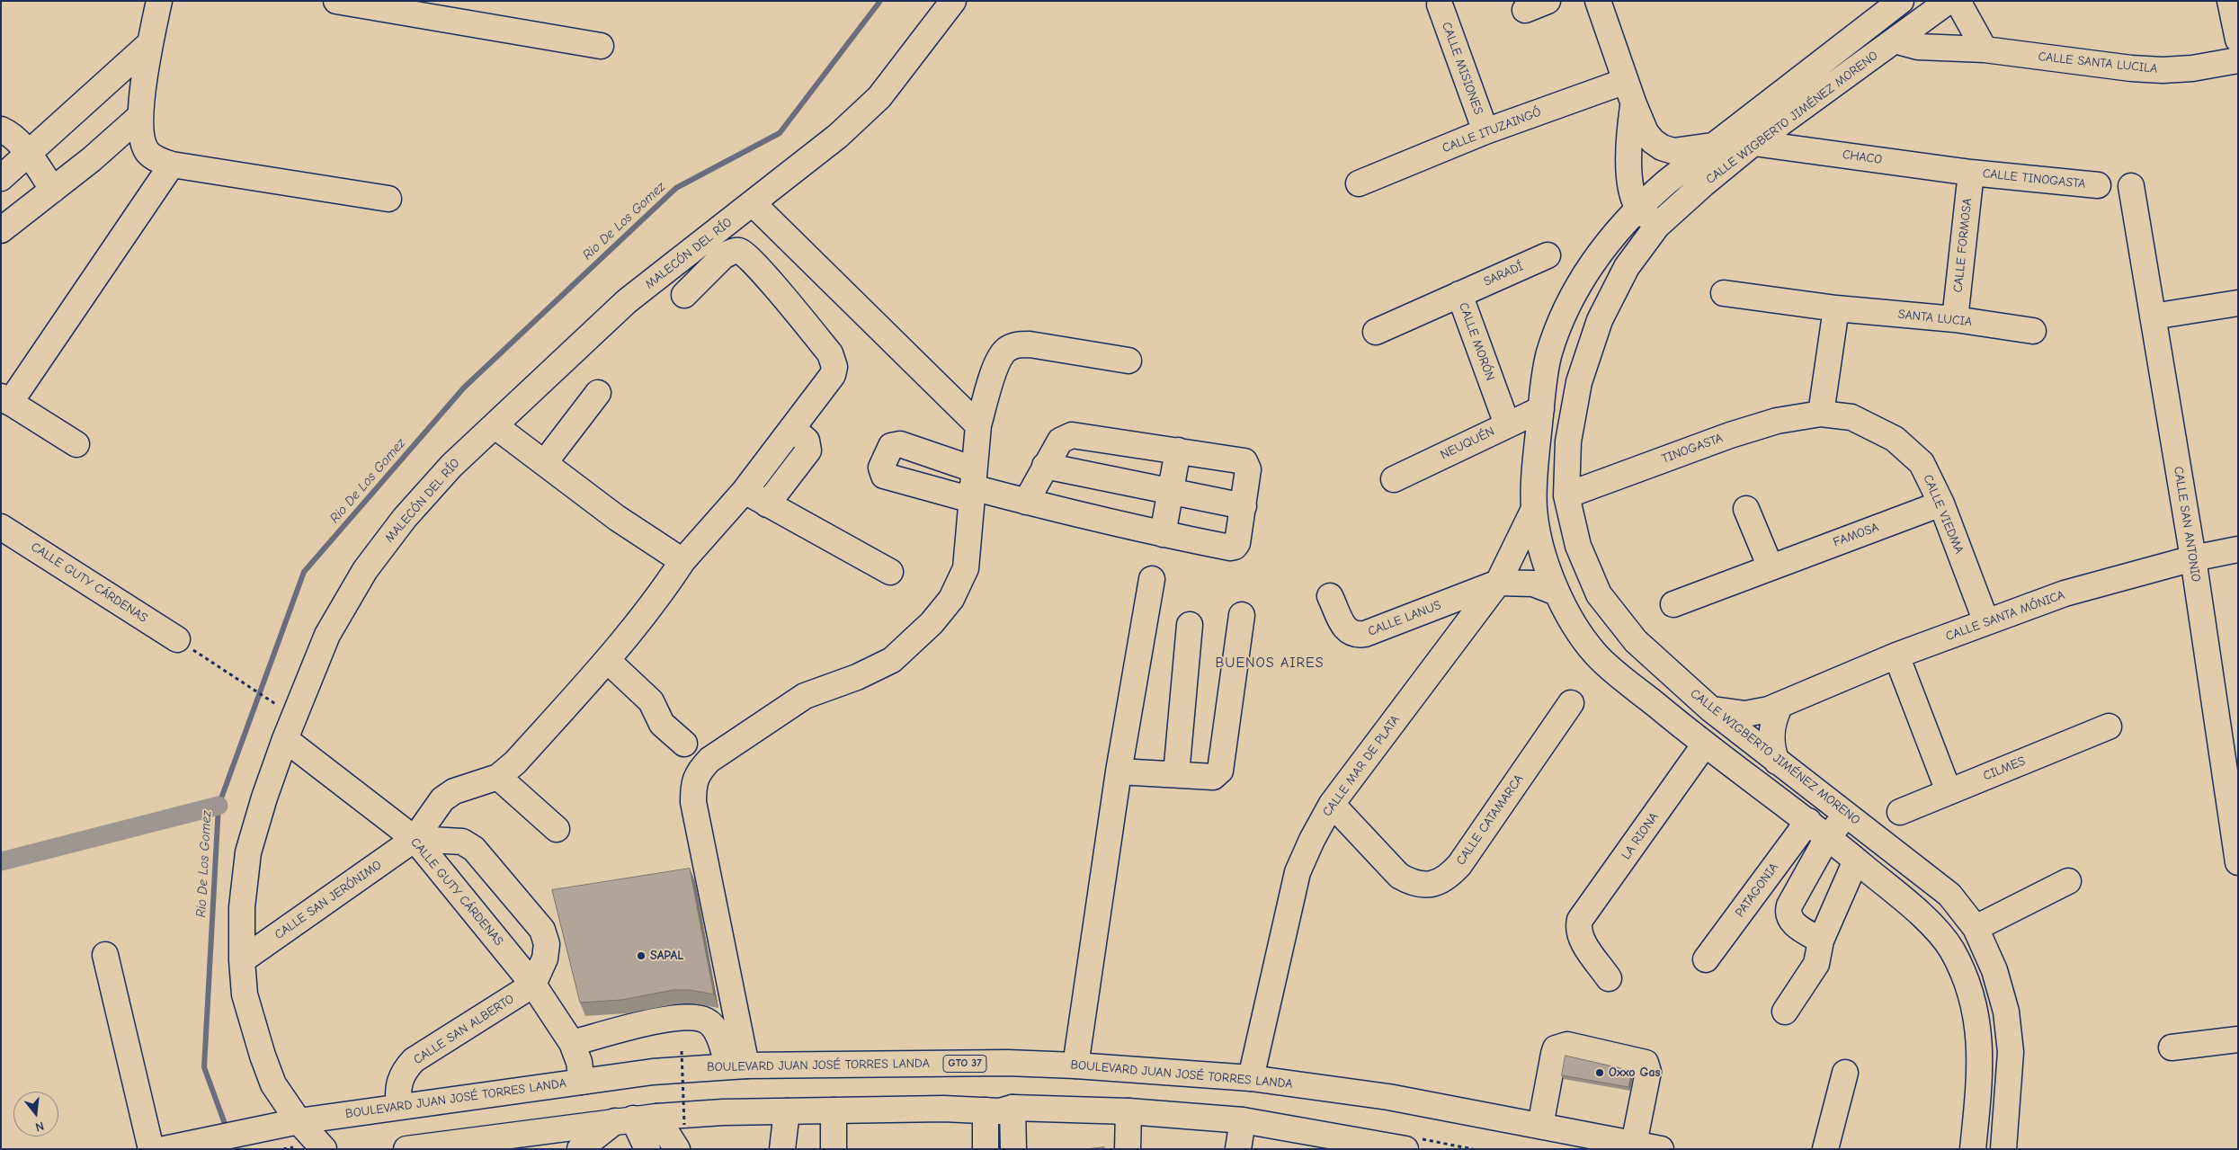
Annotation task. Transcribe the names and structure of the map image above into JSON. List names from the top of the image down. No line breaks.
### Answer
{"streets":{"street":["CALLE SANTA LUCILA","CALLE MISIONES","CALLE WIGBERTO JIMÉNEZ MORENO","CALLE ITUZAINGÓ","CHACO","CALLE TINOGASTA","CALLE FORMOSA","MALECÓN DEL RÍO","SARADÍ","SANTA LUCIA","CALLE MORÓN","NEUQUÉN","TINOGASTA","CALLE VIEDMA","CALLE SAN ANTONIO","FAMOSA","CALLE GUTY CÁRDENAS","CALLE SANTA MÓNICA","CALLE LANUS","CALLE MAR DE PLATA","CILMES","CALLE CATAMARCA","LA RIONA","PATAGONIA","CALLE SAN JERÓNIMO","CALLE SAN ALBERTO","GTO 37","BOULEVARD JUAN JOSÉ TORRES LANDA"]},"crossings":[["CALLE SANTA LUCILA","CALLE WIGBERTO JIMÉNEZ MORENO"],["CALLE MISIONES","CALLE ITUZAINGÓ"],["CALLE WIGBERTO JIMÉNEZ MORENO","CHACO"],["CALLE WIGBERTO JIMÉNEZ MORENO","NEUQUÉN"],["CALLE WIGBERTO JIMÉNEZ MORENO","TINOGASTA"],["CALLE WIGBERTO JIMÉNEZ MORENO","CALLE SANTA MÓNICA"],["CALLE WIGBERTO JIMÉNEZ MORENO","CALLE MAR DE PLATA"],["CALLE WIGBERTO JIMÉNEZ MORENO","LA RIONA"],["CALLE WIGBERTO JIMÉNEZ MORENO","PATAGONIA"],["CHACO","CALLE TINOGASTA"],["CHACO","CALLE FORMOSA"],["CALLE TINOGASTA","CALLE FORMOSA"],["CALLE FORMOSA","SANTA LUCIA"],["MALECÓN DEL RÍO","CALLE GUTY CÁRDENAS"],["MALECÓN DEL RÍO","CALLE SAN JERÓNIMO"],["MALECÓN DEL RÍO","BOULEVARD JUAN JOSÉ TORRES LANDA"],["SARADÍ","CALLE MORÓN"],["CALLE MORÓN","NEUQUÉN"],["TINOGASTA","CALLE VIEDMA"],["CALLE VIEDMA","FAMOSA"],["CALLE VIEDMA","CALLE SANTA MÓNICA"],["CALLE SAN ANTONIO","CALLE SANTA MÓNICA"],["CALLE GUTY CÁRDENAS","CALLE SAN JERÓNIMO"],["CALLE GUTY CÁRDENAS","CALLE SAN ALBERTO"],["CALLE GUTY CÁRDENAS","BOULEVARD JUAN JOSÉ TORRES LANDA"],["CALLE LANUS","CALLE MAR DE PLATA"],["CALLE MAR DE PLATA","CALLE CATAMARCA"],["CALLE MAR DE PLATA","BOULEVARD JUAN JOSÉ TORRES LANDA"],["CALLE SAN ALBERTO","BOULEVARD JUAN JOSÉ TORRES LANDA"]],"districts":["BUENOS AIRES"],"water":["Rio De Los Gomez"],"places":["SAPAL","Oxxo Gas"],"north":"bottom"}
